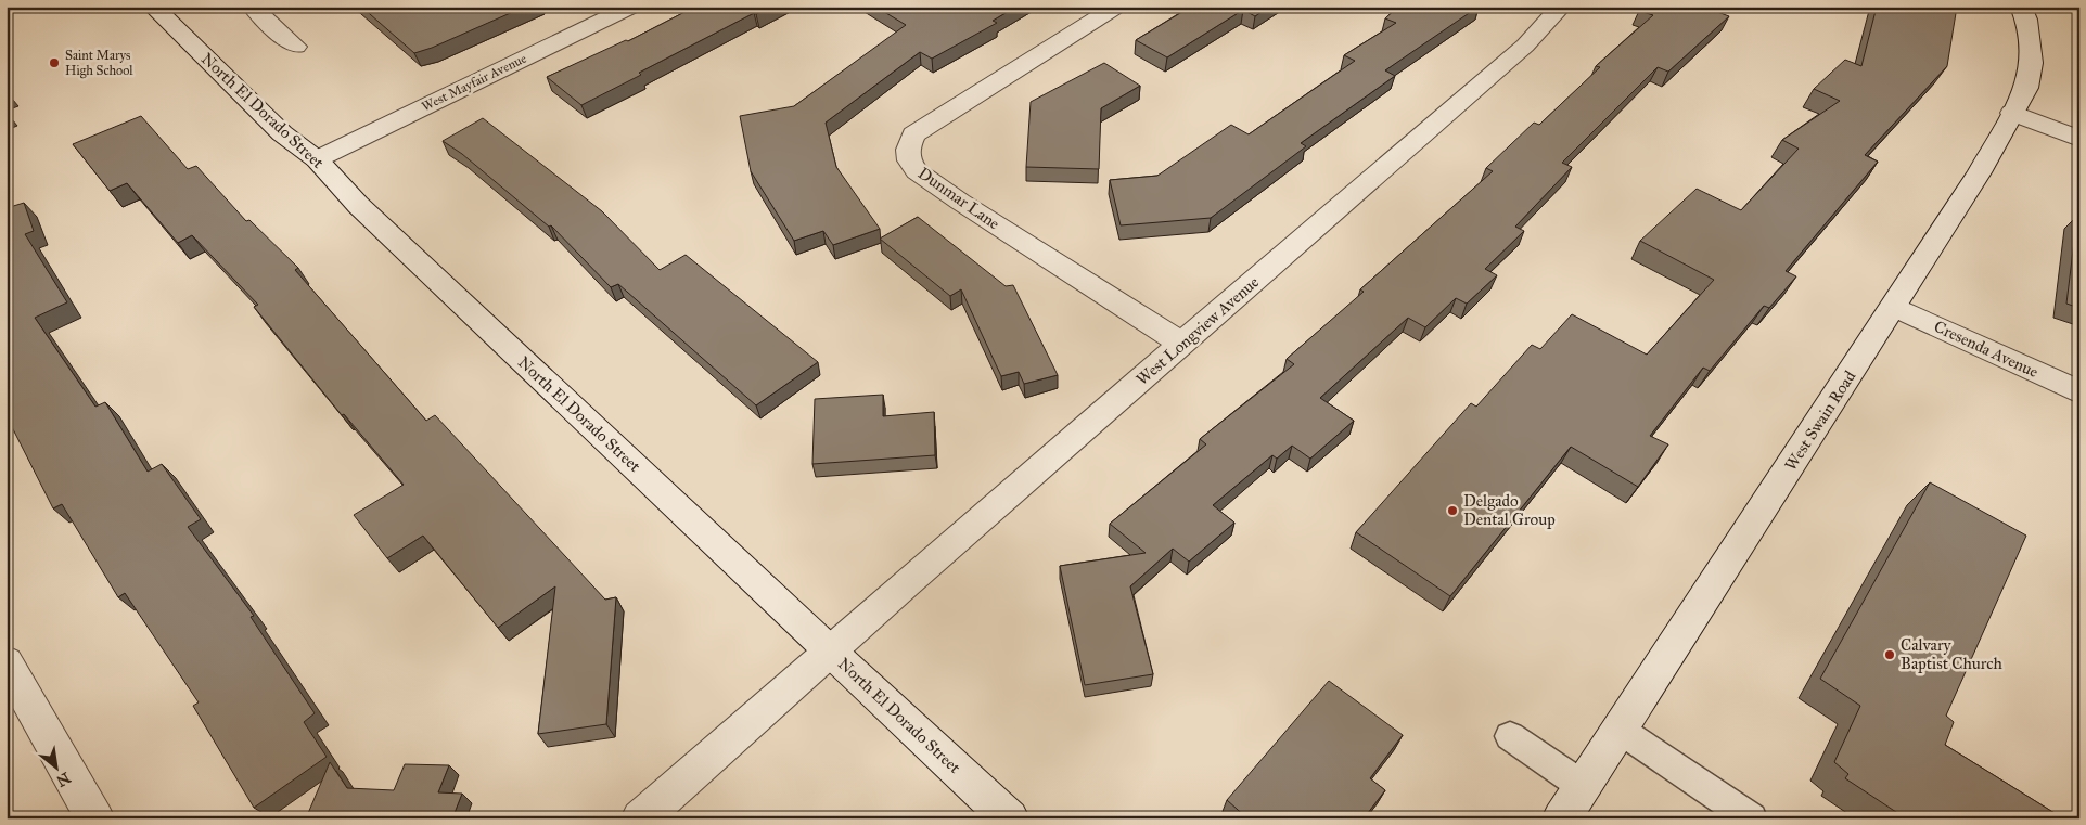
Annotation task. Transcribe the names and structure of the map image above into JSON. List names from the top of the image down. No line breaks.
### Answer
{"streets":{"street":["West Mayfair Avenue","North El Dorado Street","Dunmar Lane","West Longview Avenue","Cresenda Avenue","West Swain Road"]},"crossings":[["West Mayfair Avenue","North El Dorado Street"],["North El Dorado Street","West Longview Avenue"],["Dunmar Lane","West Longview Avenue"],["Cresenda Avenue","West Swain Road"]],"places":["Saint Marys High School","Delgado Dental Group","Calvary Baptist Church"],"north":"bottom right"}
